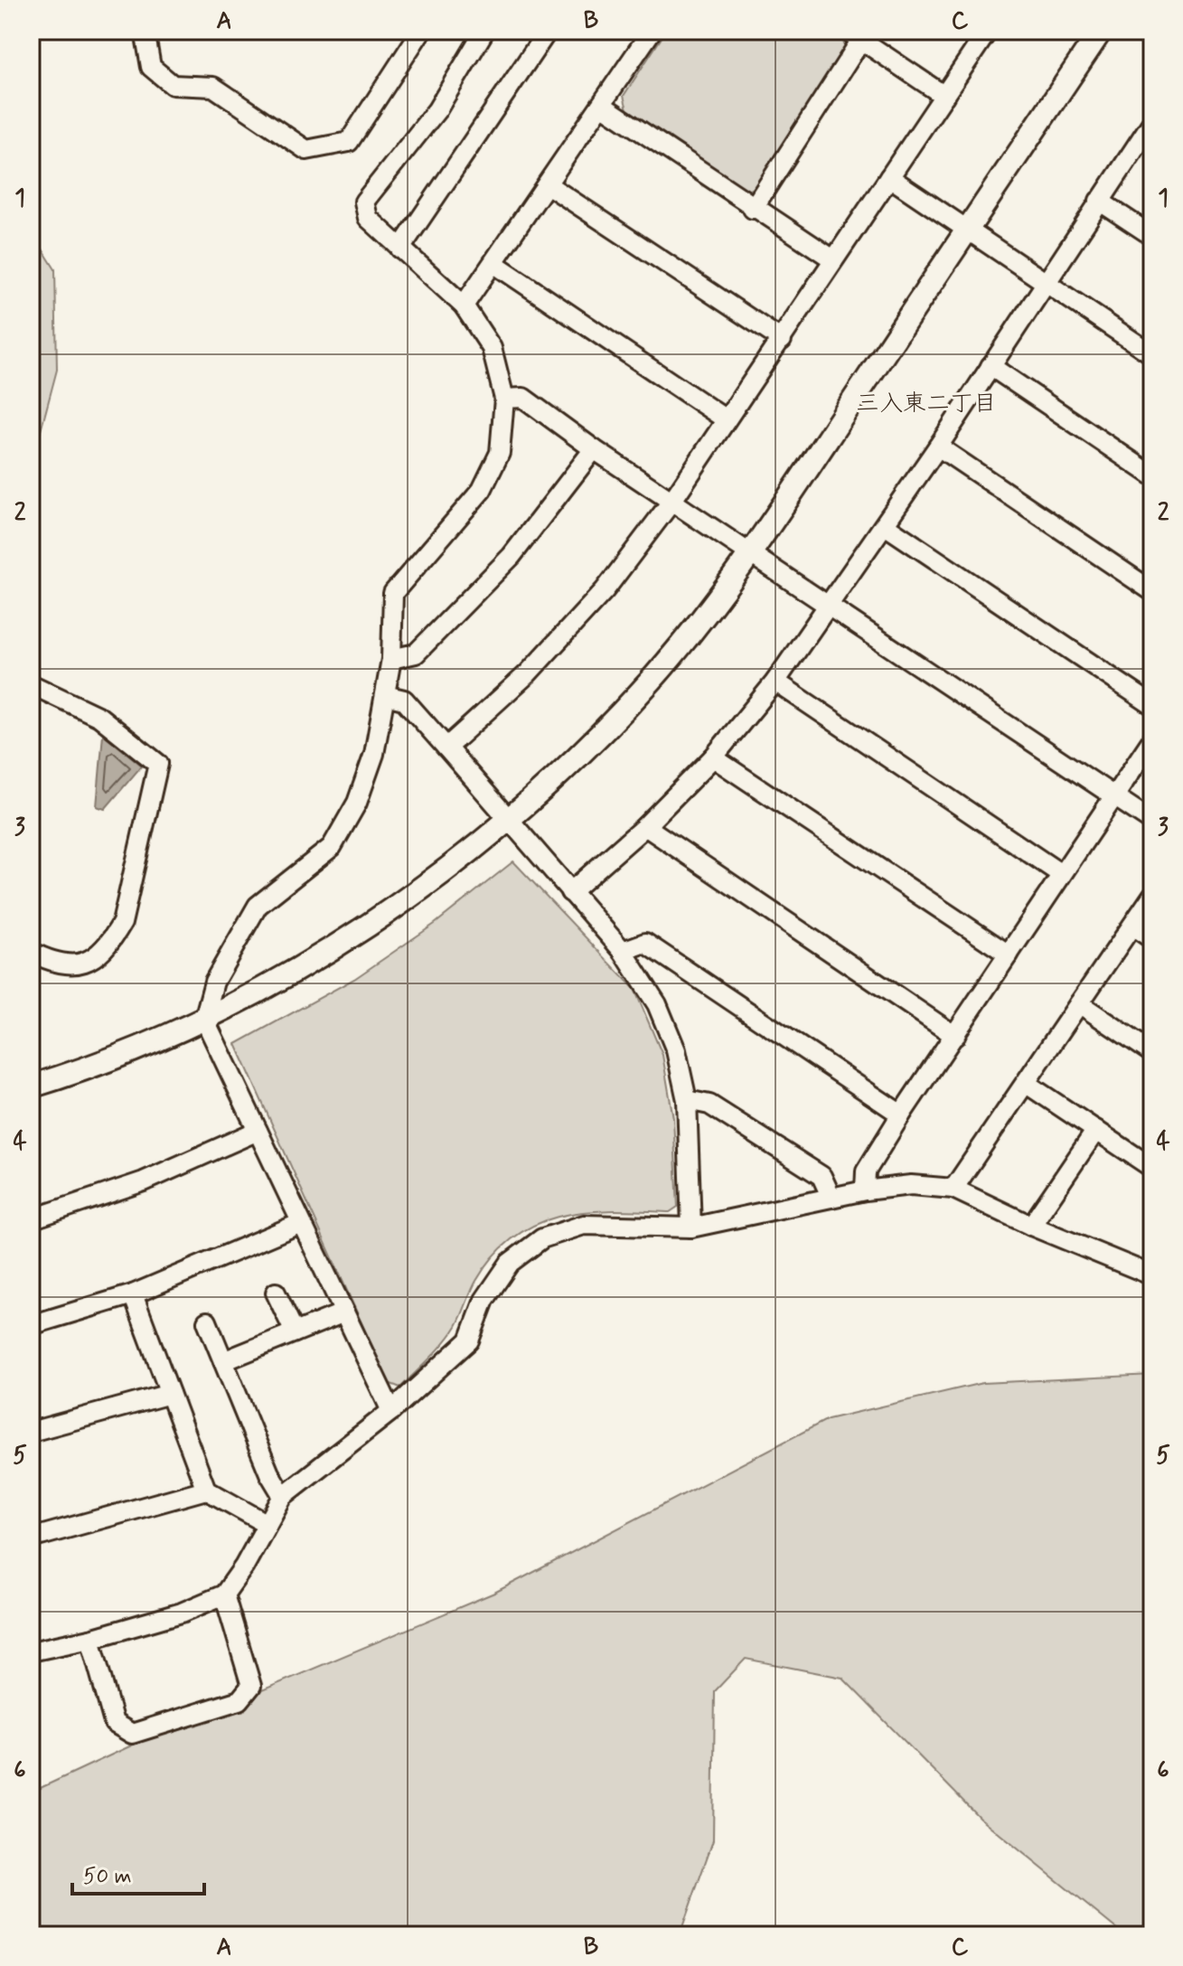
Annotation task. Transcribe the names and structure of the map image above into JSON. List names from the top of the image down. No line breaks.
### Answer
{"districts":["三入東二丁目"],"scale_bar":"50 m","grid":{"columns":["A","B","C"],"rows":["1","2","3","4","5","6"]}}
